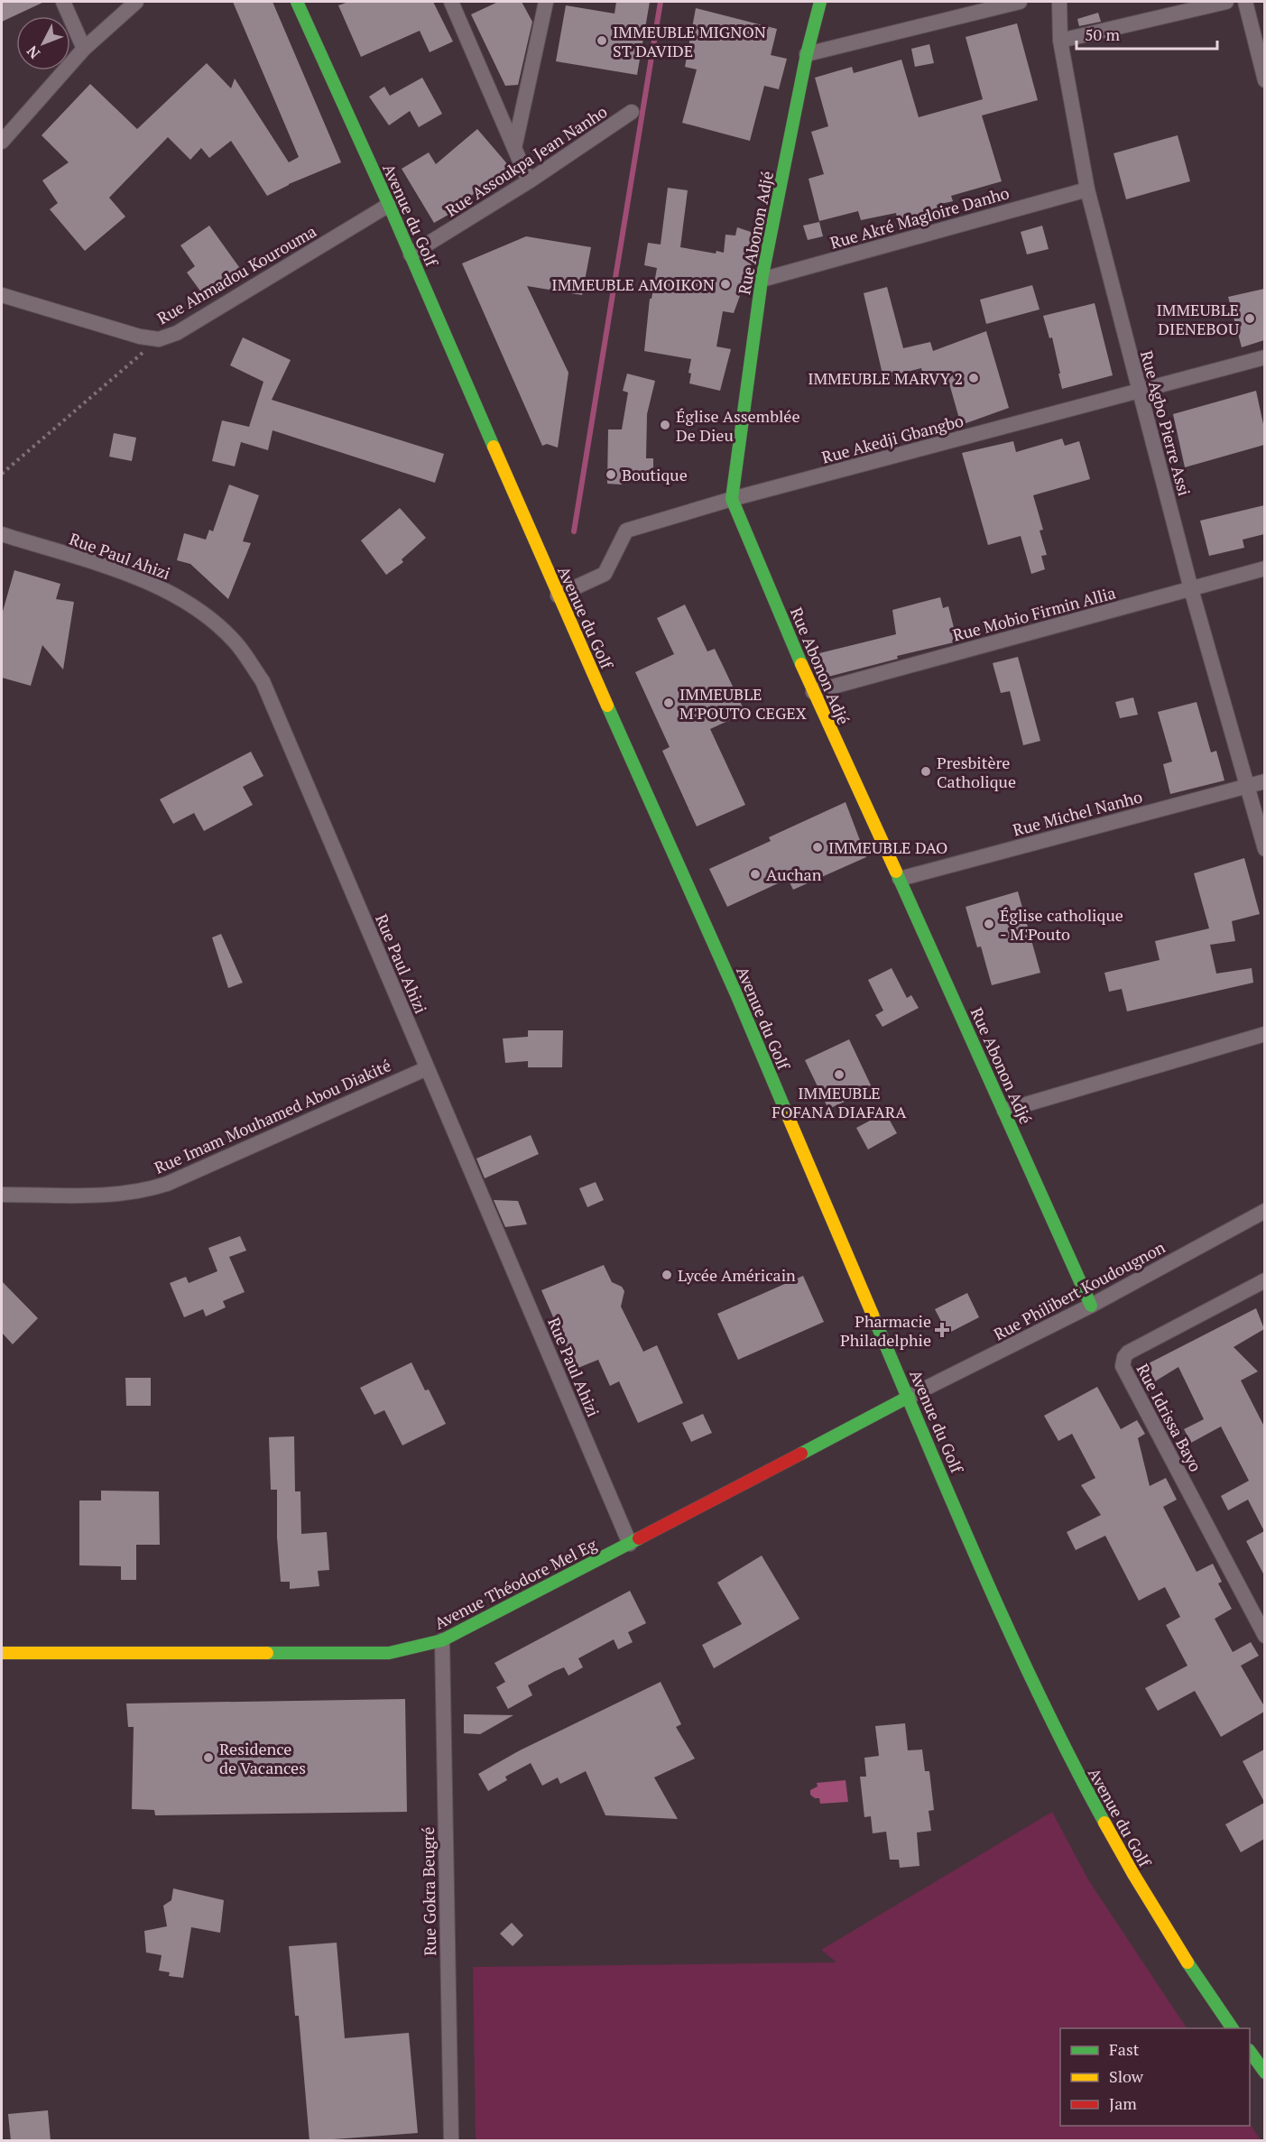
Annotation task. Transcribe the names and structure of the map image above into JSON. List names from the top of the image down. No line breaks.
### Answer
{"streets":{"main road":["Avenue du Golf","Rue Abonon Adjé","Avenue Théodore Mel Eg"],"street":["Rue Assoukpa Jean Nanho","Rue Akré Magloire Danho","Rue Ahmadou Kourouma","Rue Agbo Pierre Assi","Rue Akedji Gbangbo","Rue Paul Ahizi","Rue Mobio Firmin Allia","Rue Michel Nanho","Rue Imam Mouhamed Abou Diakité","Rue Philibert Koudougnon","Rue Idrissa Bayo","Rue Gokra Beugré"]},"crossings":[["Rue Assoukpa Jean Nanho","Avenue du Golf"],["Avenue du Golf","Rue Ahmadou Kourouma"],["Avenue du Golf","Rue Akedji Gbangbo"],["Avenue du Golf","Rue Philibert Koudougnon"],["Avenue du Golf","Avenue Théodore Mel Eg"],["Rue Akré Magloire Danho","Rue Abonon Adjé"],["Rue Akré Magloire Danho","Rue Agbo Pierre Assi"],["Rue Abonon Adjé","Rue Akedji Gbangbo"],["Rue Abonon Adjé","Rue Mobio Firmin Allia"],["Rue Abonon Adjé","Rue Michel Nanho"],["Rue Abonon Adjé","Rue Philibert Koudougnon"],["Rue Agbo Pierre Assi","Rue Akedji Gbangbo"],["Rue Agbo Pierre Assi","Rue Mobio Firmin Allia"],["Rue Agbo Pierre Assi","Rue Michel Nanho"],["Rue Paul Ahizi","Rue Imam Mouhamed Abou Diakité"],["Rue Paul Ahizi","Avenue Théodore Mel Eg"],["Rue Philibert Koudougnon","Avenue Théodore Mel Eg"],["Avenue Théodore Mel Eg","Rue Gokra Beugré"]],"places":{"other":["IMMEUBLE MIGNON ST DAVIDE","IMMEUBLE AMOIKON","IMMEUBLE DIENEBOU","IMMEUBLE MARVY 2","Église Assemblée De Dieu","Boutique","IMMEUBLE M'POUTO CEGEX","Presbitère Catholique","IMMEUBLE DAO","Auchan","Église catholique - M'Pouto","IMMEUBLE FOFANA DIAFARA","Lycée Américain","Residence de Vacances"],"health":["Pharmacie Philadelphie"]},"legend":["Fast","Slow","Jam"],"scale_bar":"50 m","north":"bottom left"}
